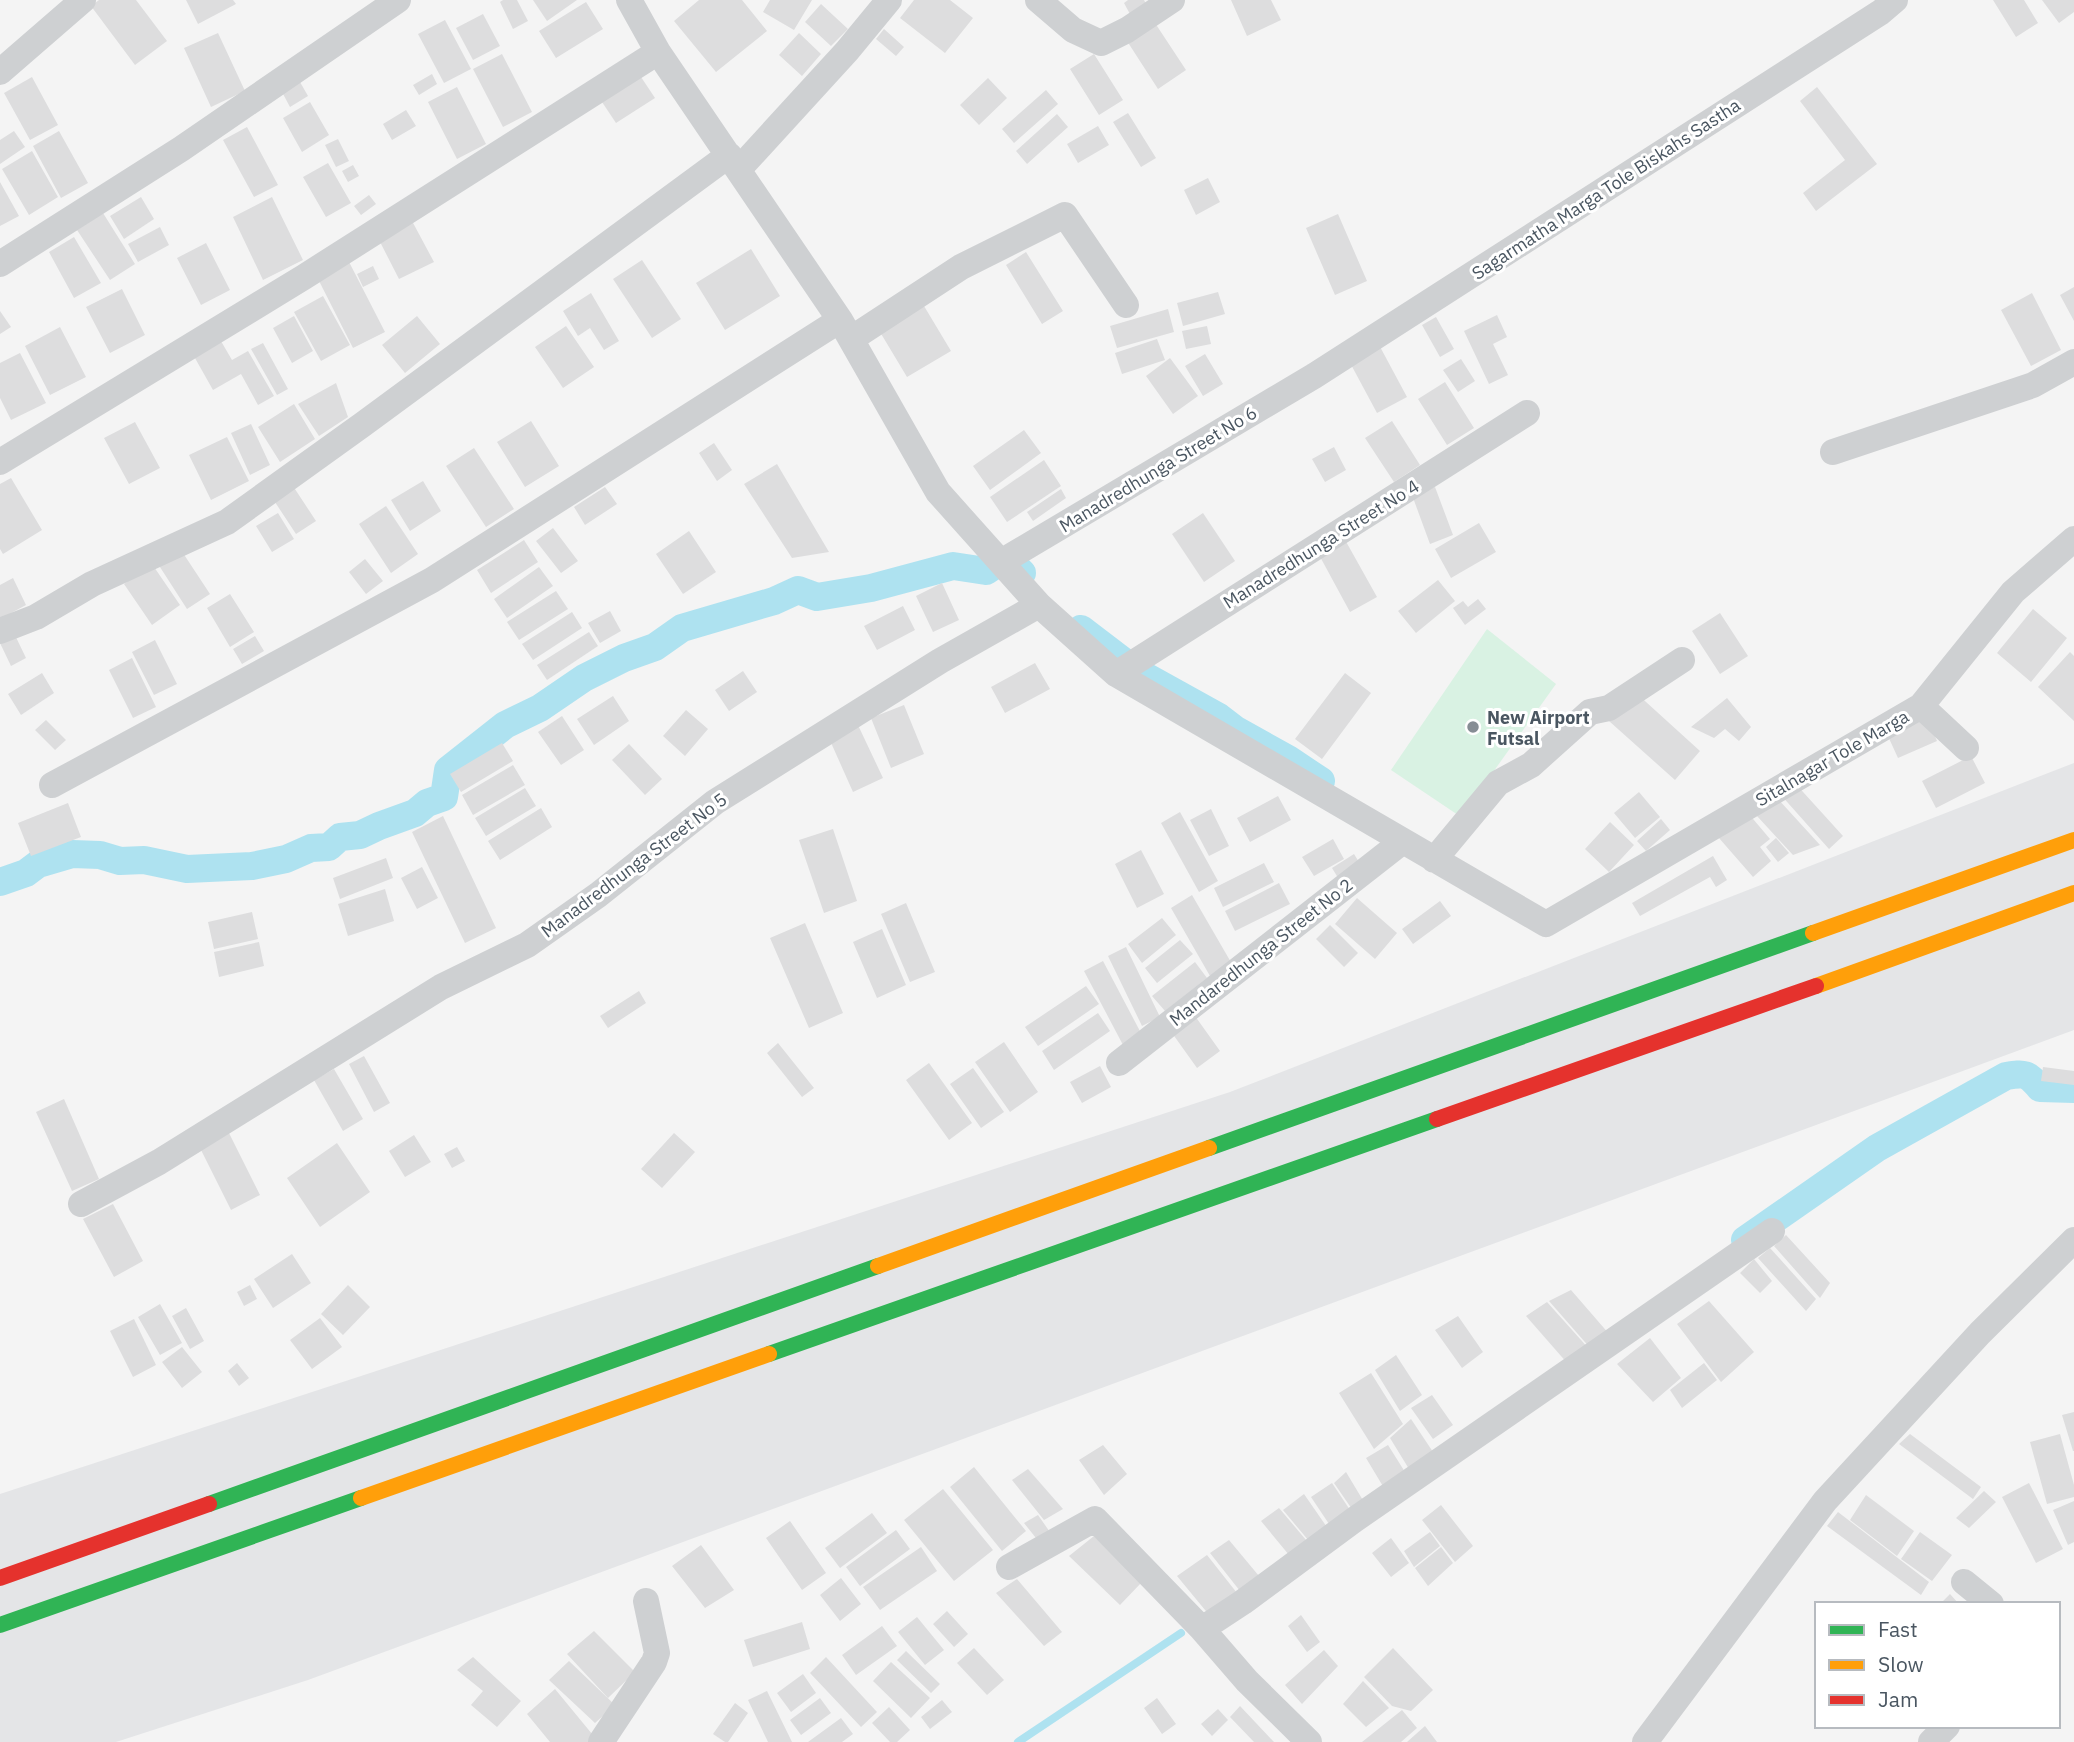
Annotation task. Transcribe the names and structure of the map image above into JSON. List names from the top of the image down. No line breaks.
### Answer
{"streets":{"street":["Sagarmatha Marga Tole Biskahs Sastha","Manadredhunga Street No 6","Manadredhunga Street No 4","Sitalnagar Tole Marga","Manadredhunga Street No 5","Mandaredhunga Street No 2"]},"crossings":[["Sagarmatha Marga Tole Biskahs Sastha","Manadredhunga Street No 6"]],"places":["New Airport Futsal"],"legend":["Fast","Slow","Jam"]}
